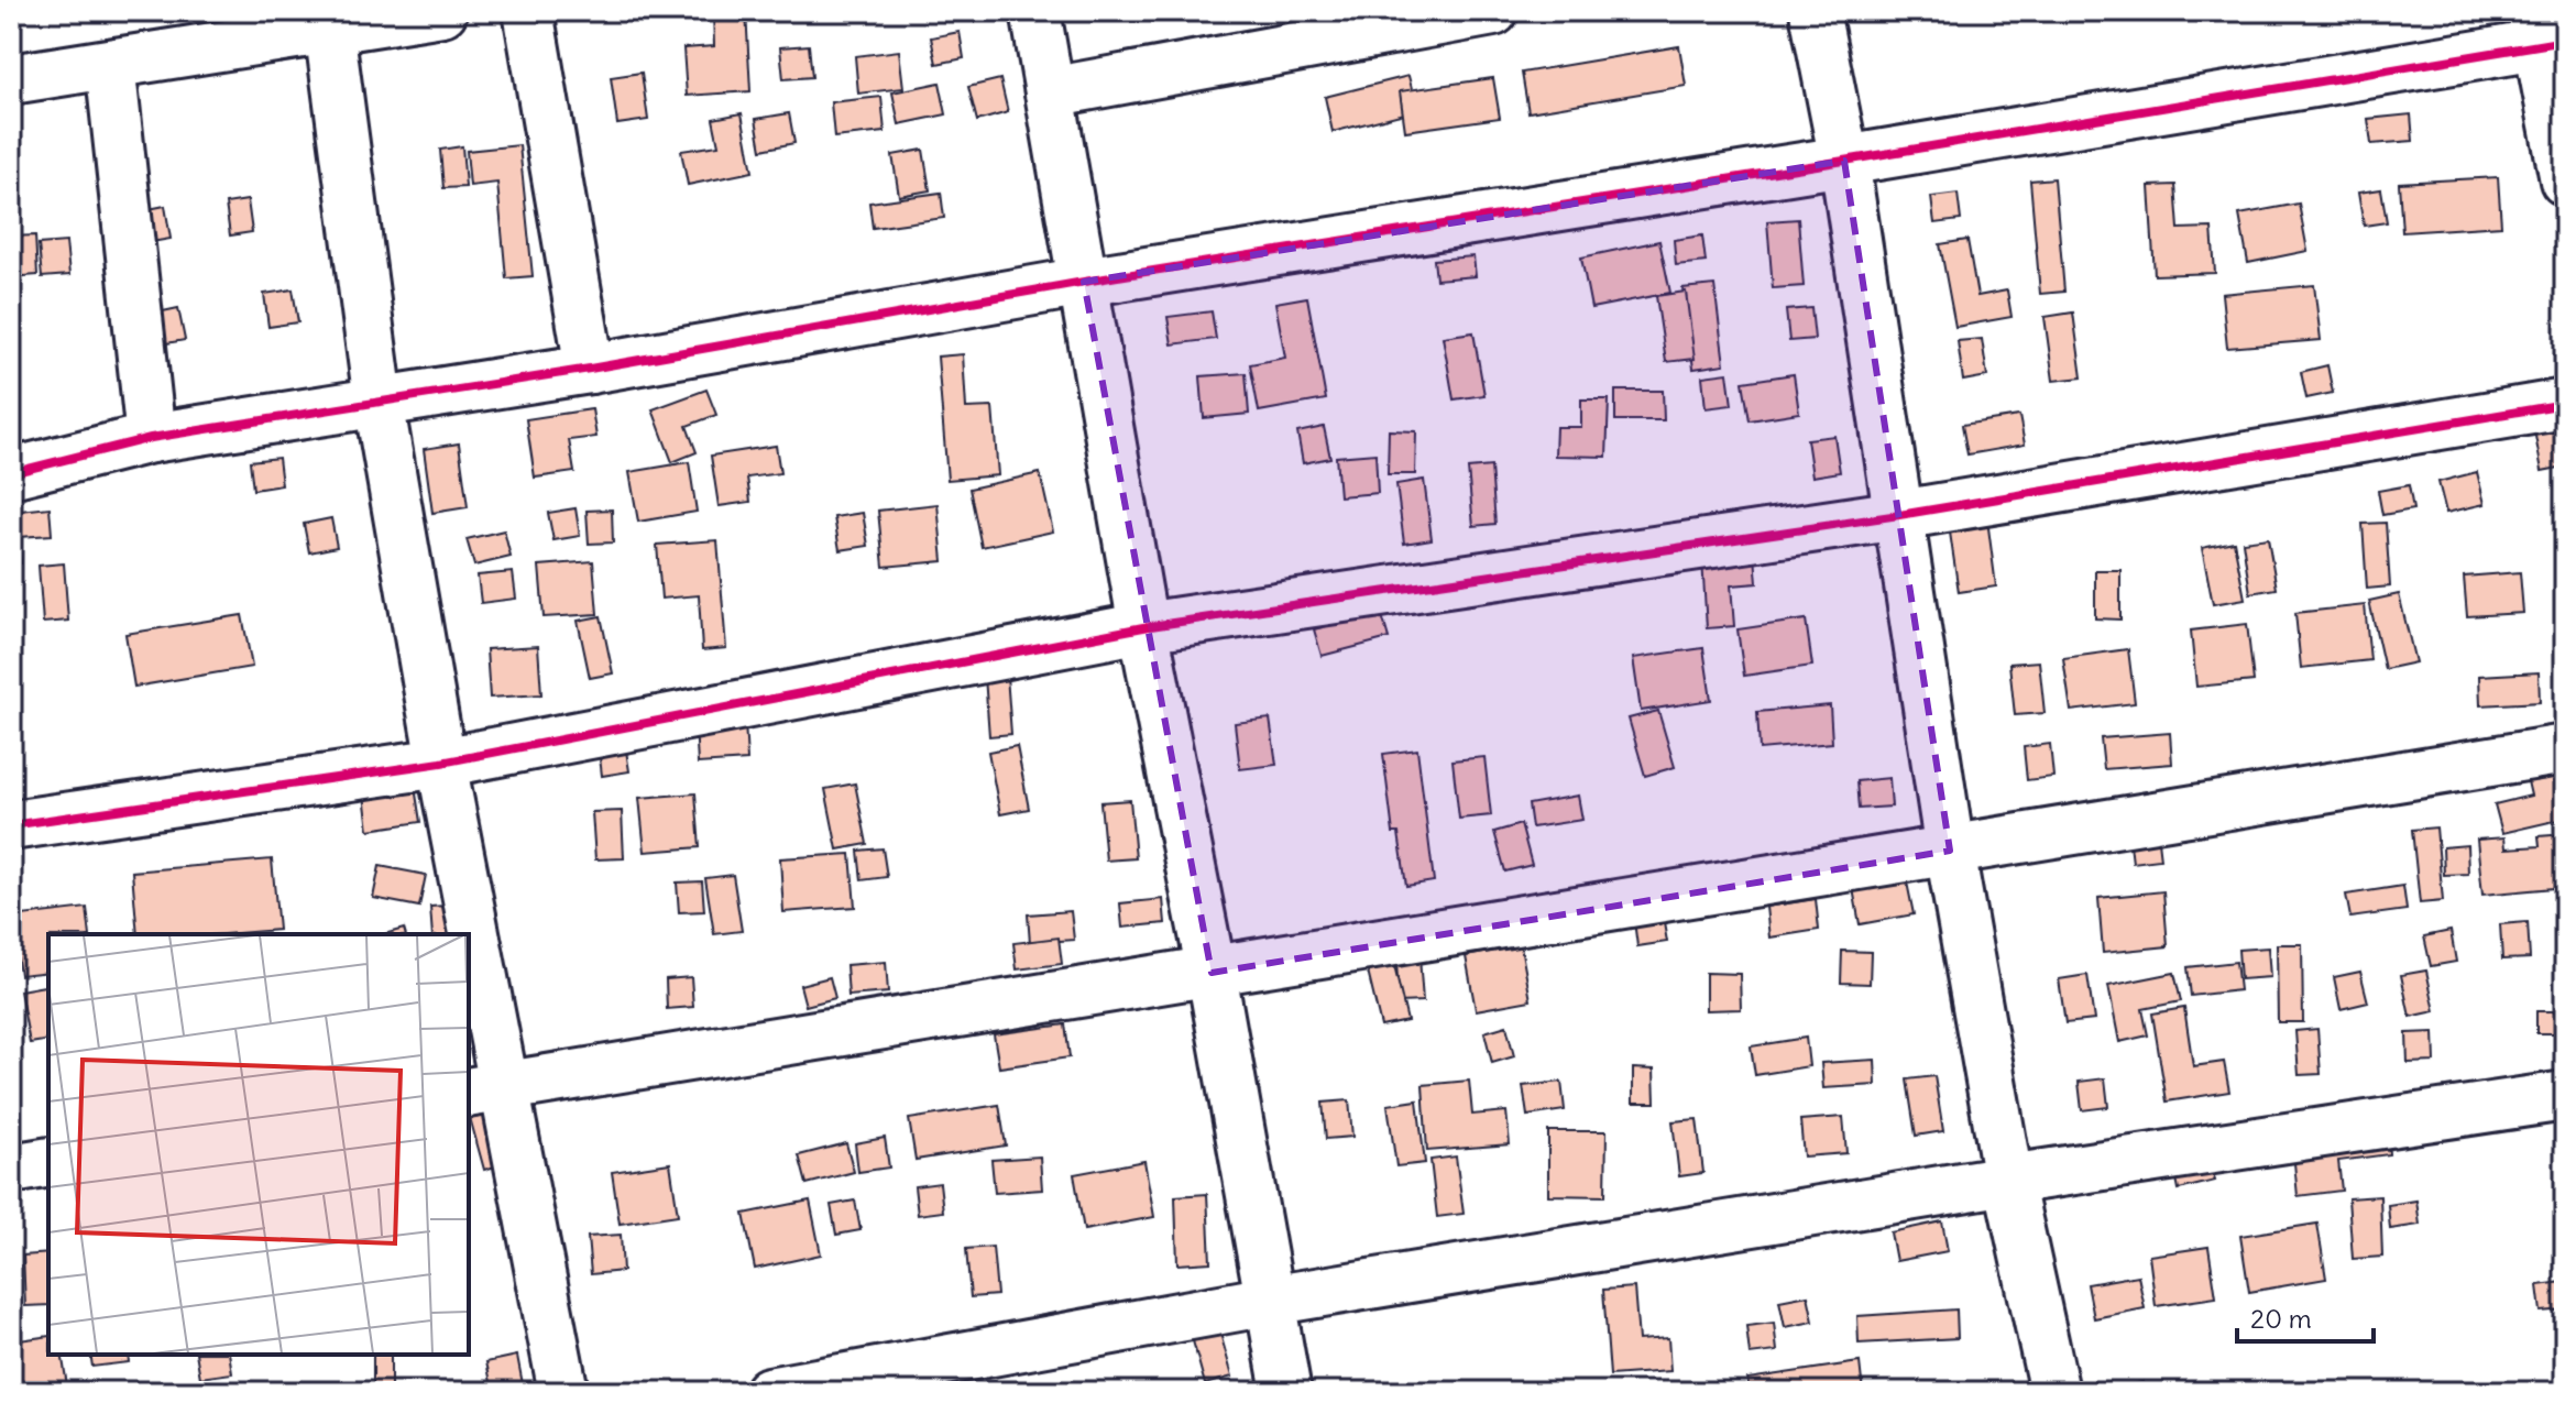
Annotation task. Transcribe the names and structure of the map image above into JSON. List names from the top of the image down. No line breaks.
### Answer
{"scale_bar":"20 m"}
